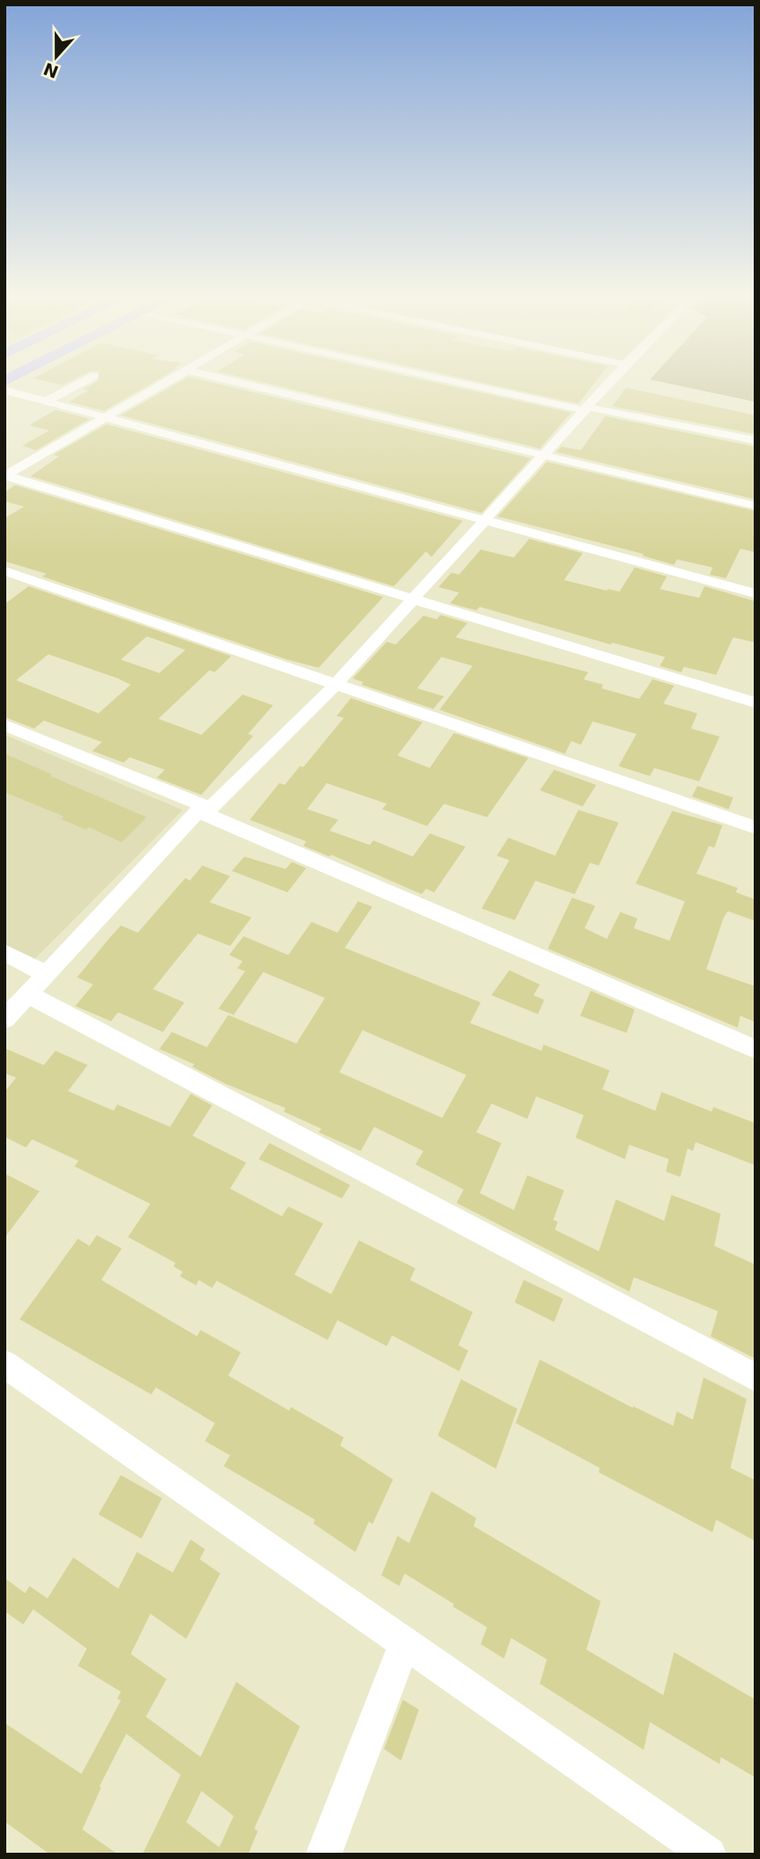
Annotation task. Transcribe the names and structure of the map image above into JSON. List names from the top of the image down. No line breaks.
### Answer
{"north":"bottom"}
